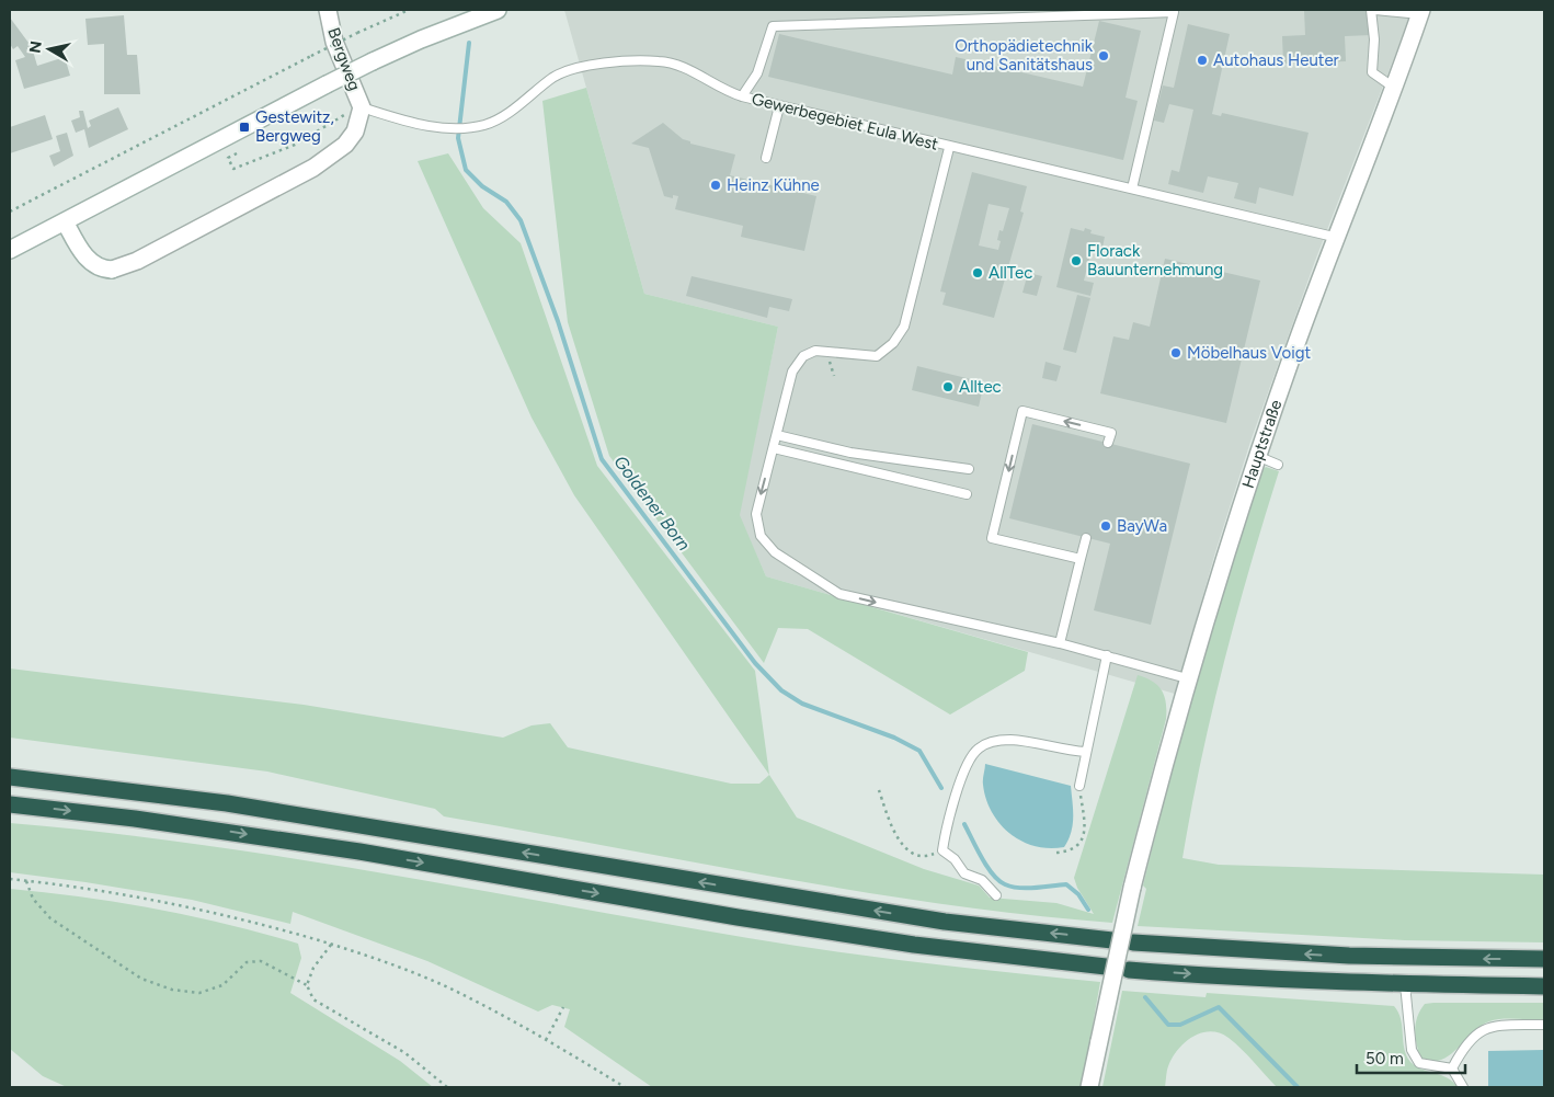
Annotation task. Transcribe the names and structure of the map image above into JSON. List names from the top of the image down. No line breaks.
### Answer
{"streets":{"street":["Bergweg","Hauptstraße"],"lane":["Gewerbegebiet Eula West"]},"crossings":[["Bergweg","Gewerbegebiet Eula West"],["Gewerbegebiet Eula West","Hauptstraße"]],"water":["Goldener Born"],"places":{"other":["Orthopädietechnik und Sanitätshaus","Autohaus Heuter","Heinz Kühne","Florack Bauunternehmung","AllTec","Möbelhaus Voigt","Alltec","BayWa"],"transit":["Gestewitz, Bergweg"]},"scale_bar":"50 m","north":"left"}
